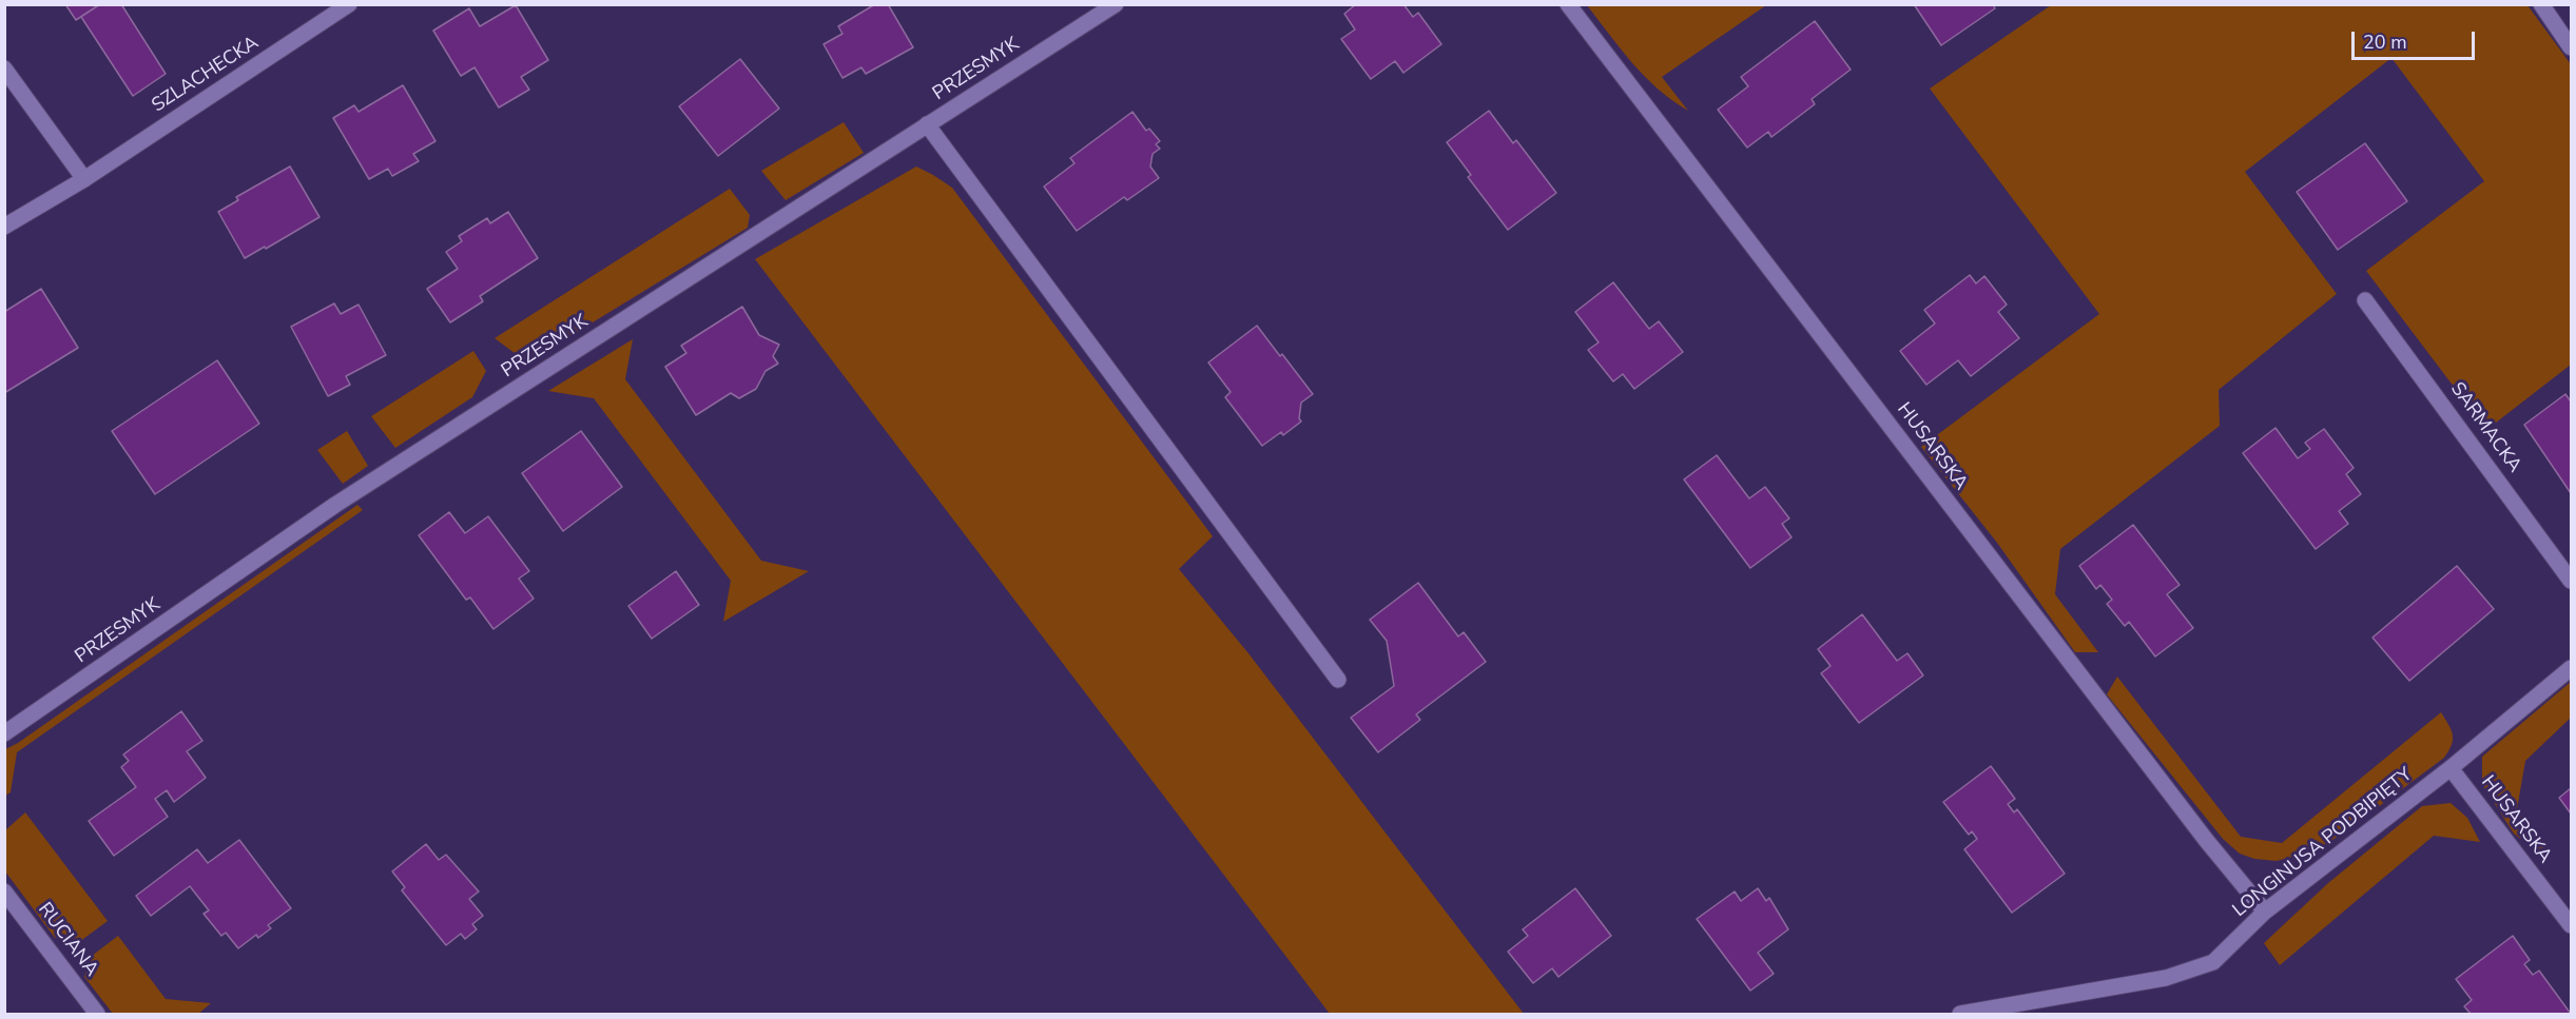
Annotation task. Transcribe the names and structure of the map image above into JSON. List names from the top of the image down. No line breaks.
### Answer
{"streets":{"street":["PRZESMYK","SZLACHECKA","SARMACKA","HUSARSKA","LONGINUSA PODBIPIĘTY","RUCIANA"]},"crossings":[["HUSARSKA","LONGINUSA PODBIPIĘTY"]],"scale_bar":"20 m"}
